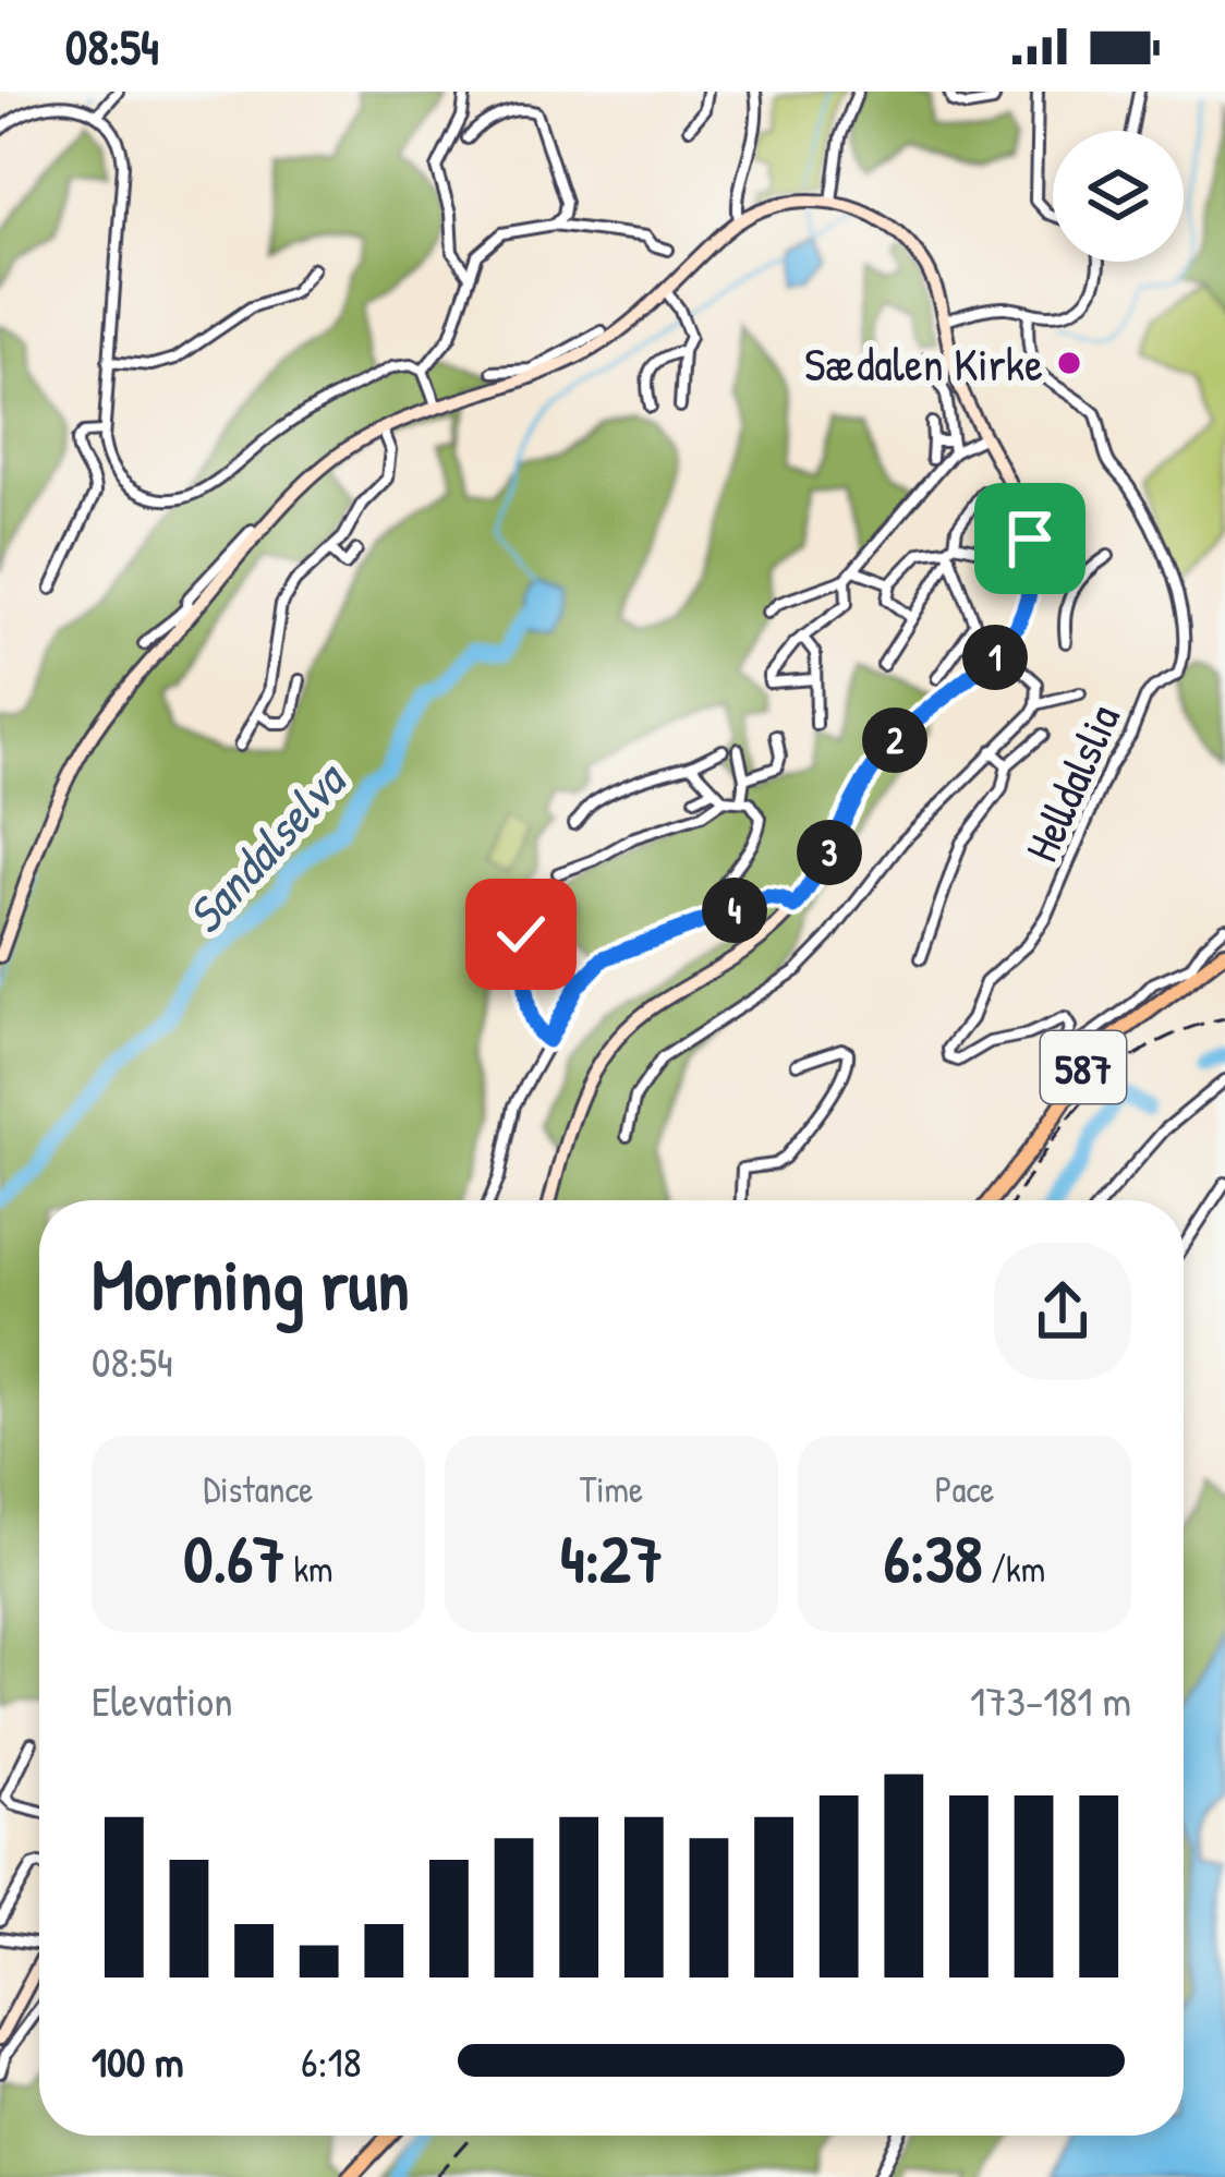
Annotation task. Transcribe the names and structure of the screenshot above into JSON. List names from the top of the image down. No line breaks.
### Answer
{"streets":{"main road":["587"],"street":["Helldalslia"]},"water":["Sandalselva"],"places":["Sædalen Kirke"],"page":{"status":"08:54","pins":["1","2","3","4"],"heading":["Morning run","08:54"],"stats":[["Distance","0.67 km"],["Time","4:27"],["Pace","6:38 /km"]],"chart":["Elevation","173–181 m"],"list":[{"name":"100 m","note":"6:18"}]}}
